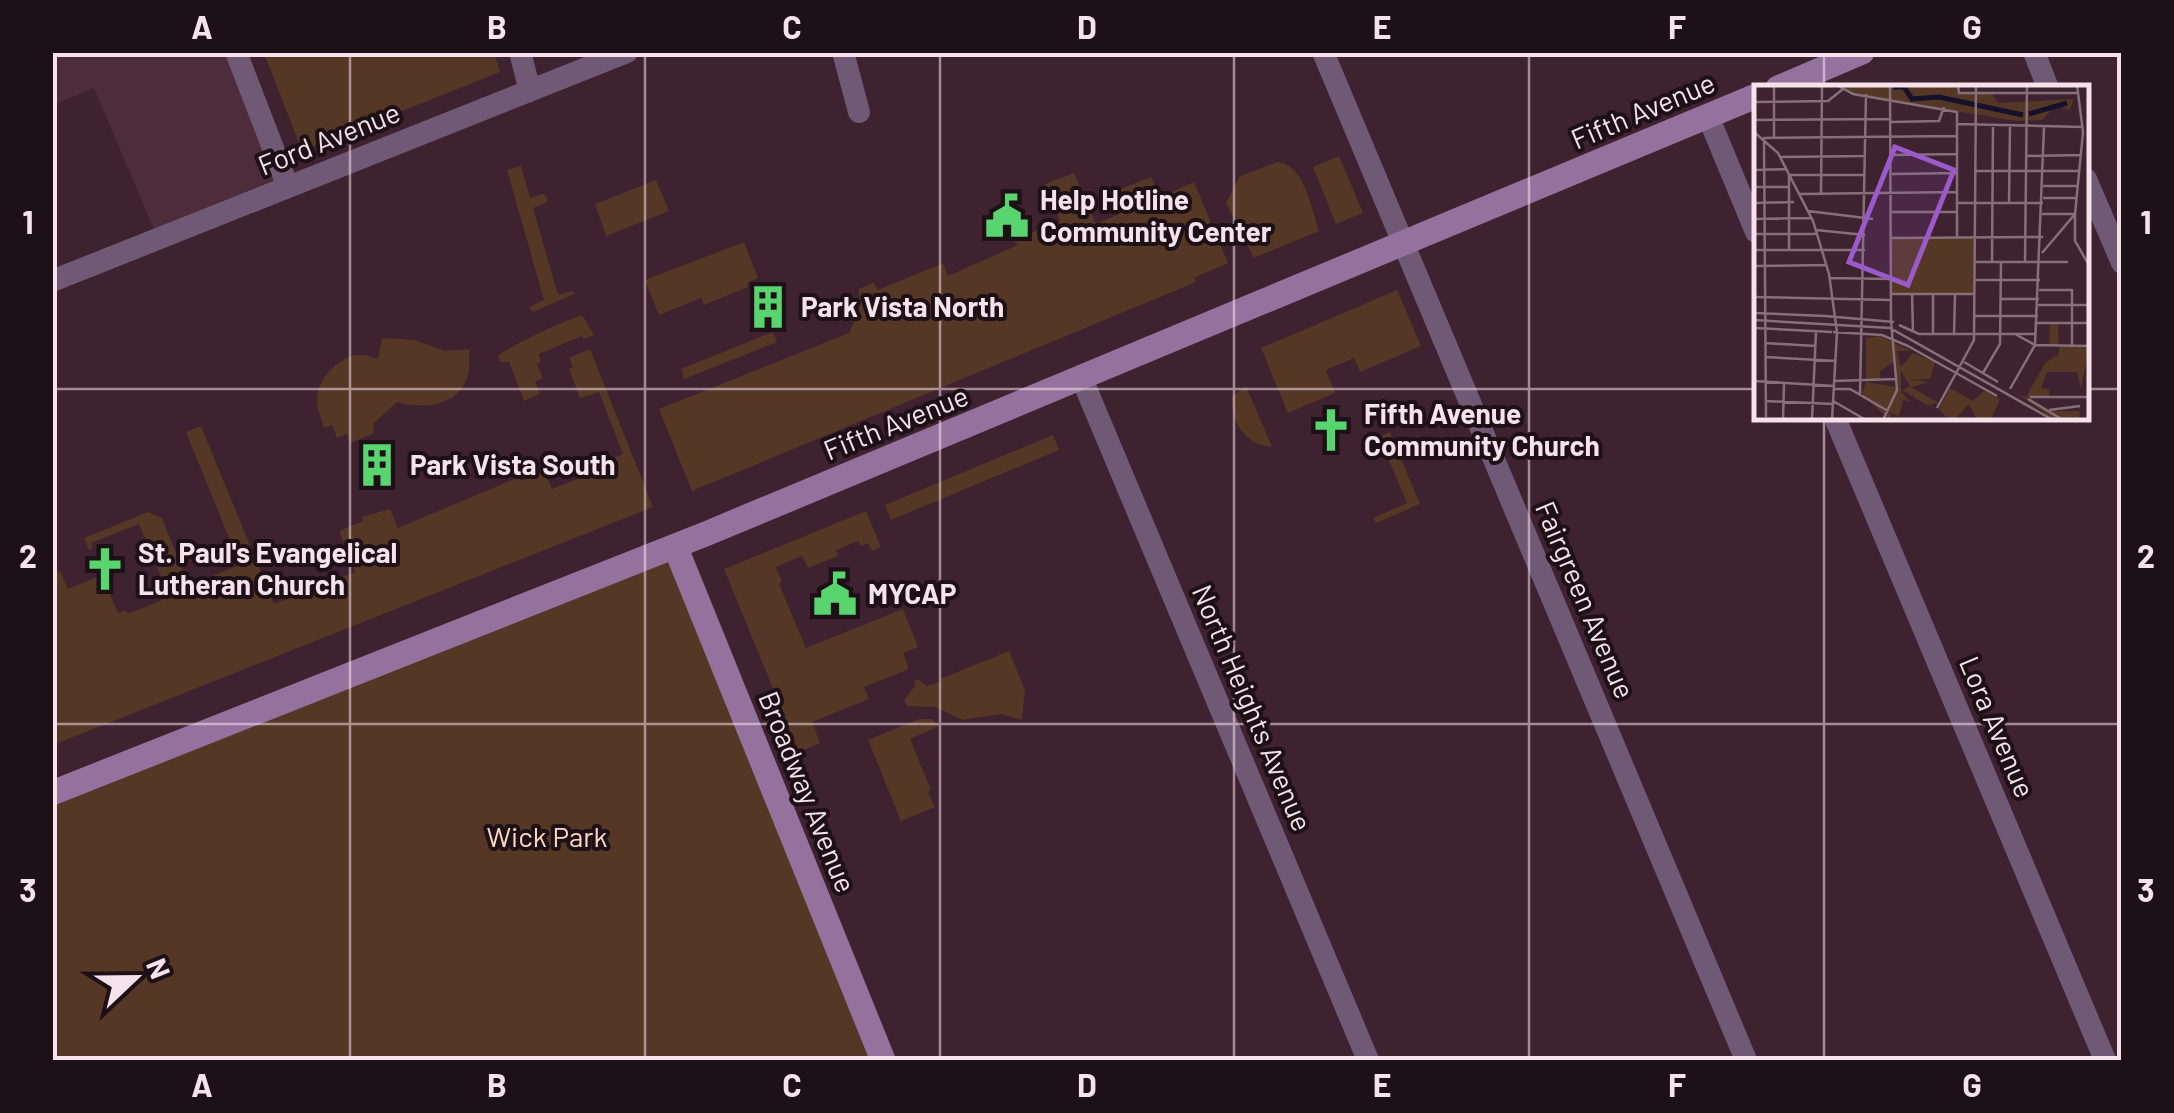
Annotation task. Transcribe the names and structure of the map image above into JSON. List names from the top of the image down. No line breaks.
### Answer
{"streets":{"street":["Fifth Avenue","Ford Avenue","Fairgreen Avenue","North Heights Avenue","Lora Avenue","Broadway Avenue"]},"crossings":[["Fifth Avenue","Fairgreen Avenue"],["Fifth Avenue","North Heights Avenue"],["Fifth Avenue","Broadway Avenue"]],"parks":["Wick Park"],"places":{"public building":["Help Hotline Community Center","MYCAP"],"building":["Park Vista North","Park Vista South"],"church":["Fifth Avenue Community Church","St. Paul's Evangelical Lutheran Church"]},"north":"right","grid":{"columns":["A","B","C","D","E","F","G"],"rows":["1","2","3"]}}
